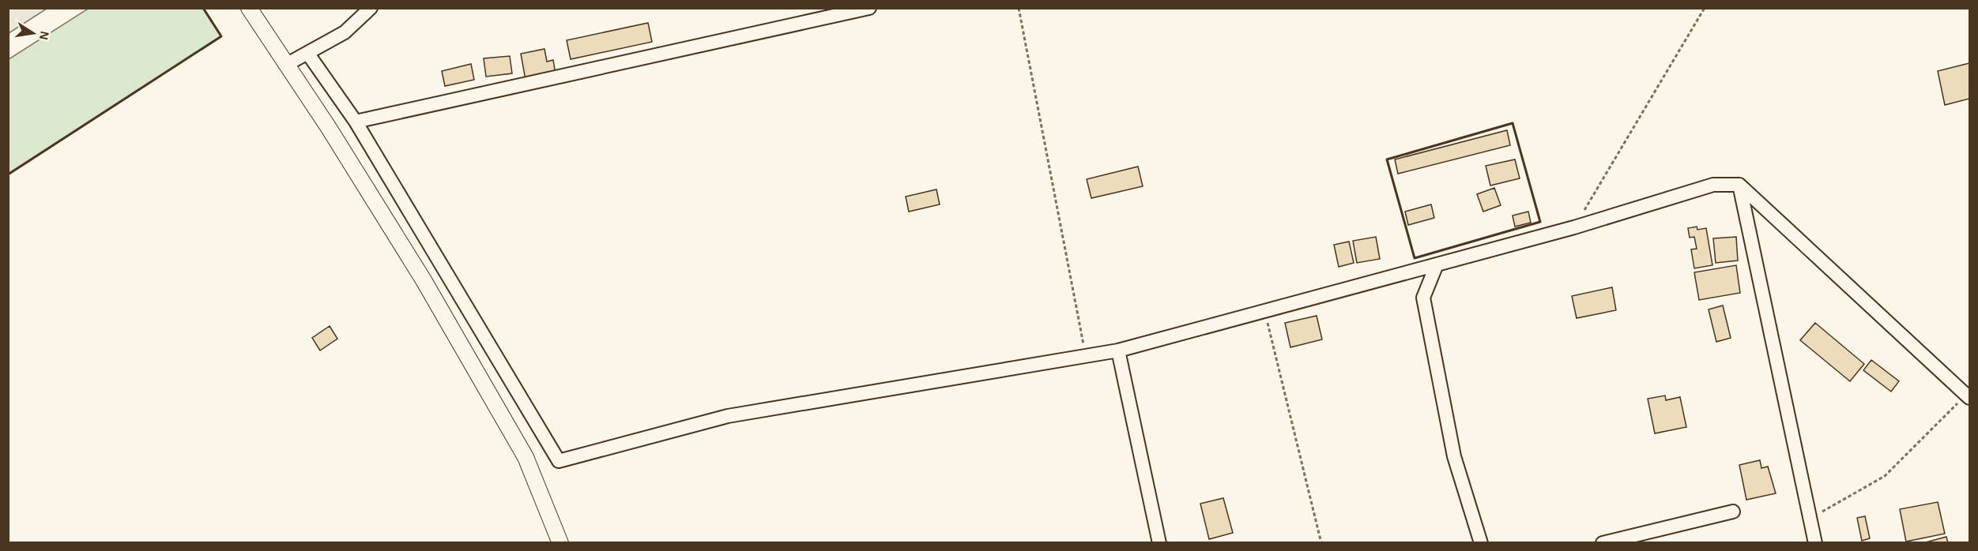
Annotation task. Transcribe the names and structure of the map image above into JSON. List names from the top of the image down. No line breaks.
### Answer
{"north":"right"}
